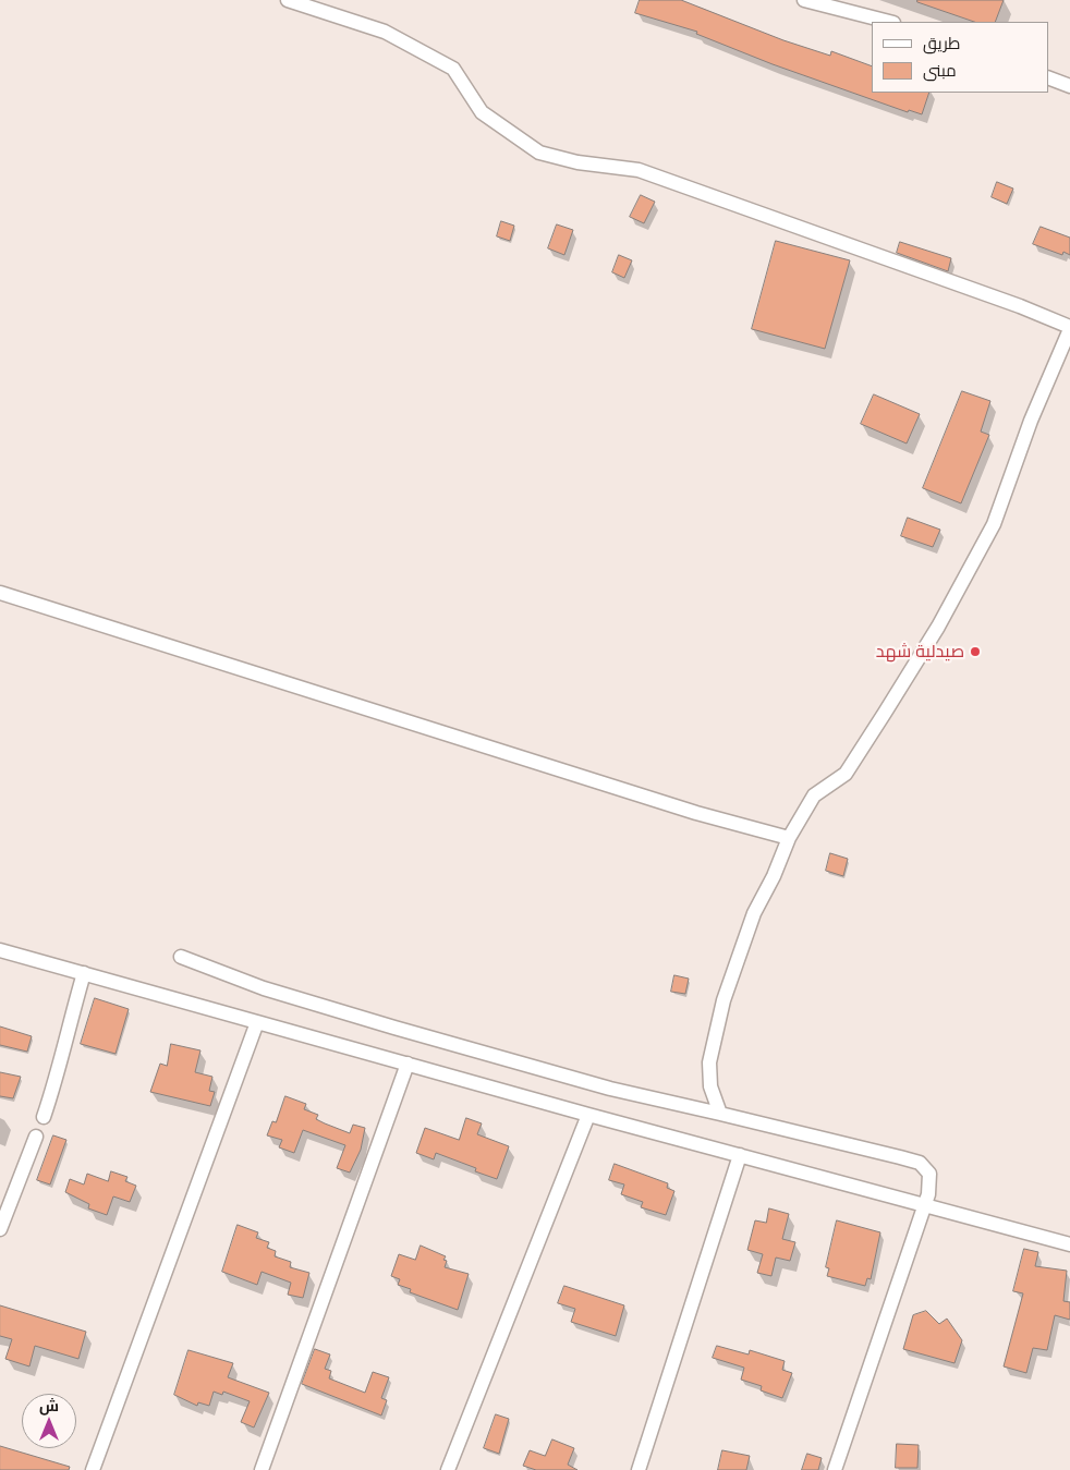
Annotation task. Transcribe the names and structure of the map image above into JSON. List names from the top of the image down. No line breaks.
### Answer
{"places":["صيدلية شهد"],"legend":["طريق","مبنى"],"north":"top"}
